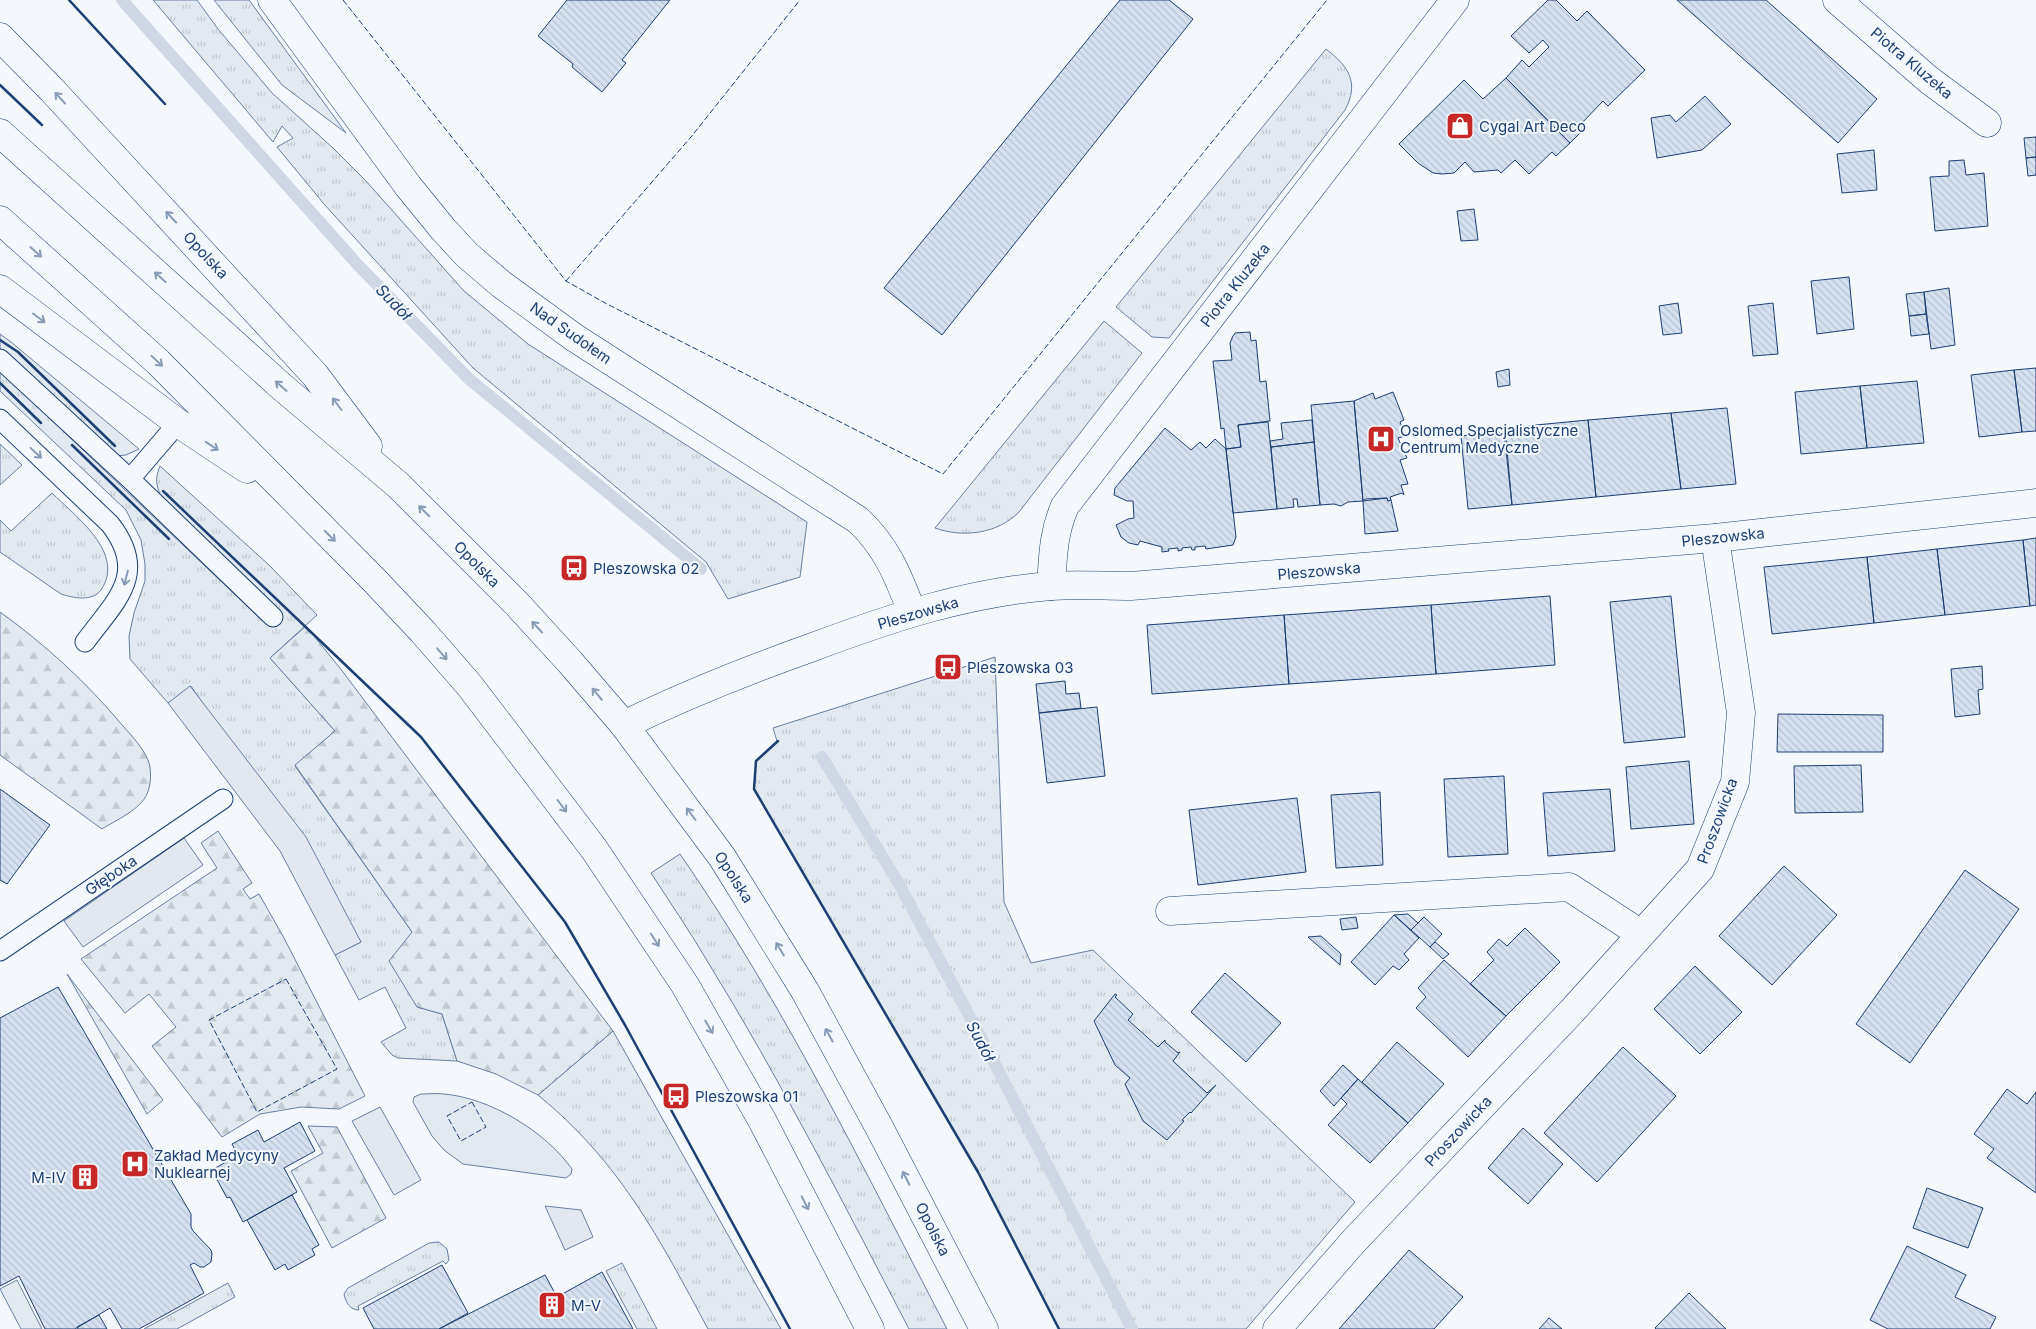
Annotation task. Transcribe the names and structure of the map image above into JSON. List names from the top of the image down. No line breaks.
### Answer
{"streets":{"street":["Piotra Kluzeka","Opolska","Nad Sudołem","Pleszowska","Proszowicka"],"lane":["Głęboka"]},"crossings":[["Piotra Kluzeka","Pleszowska"],["Opolska","Pleszowska"],["Nad Sudołem","Pleszowska"],["Pleszowska","Proszowicka"]],"water":["Sudół"],"places":{"shop":["Cygal Art Deco"],"hospital":["Oslomed Specjalistyczne Centrum Medyczne","Zakład Medycyny Nuklearnej"],"bus stop":["Pleszowska 02","Pleszowska 03","Pleszowska 01"],"building":["M-IV","M-V"]}}
